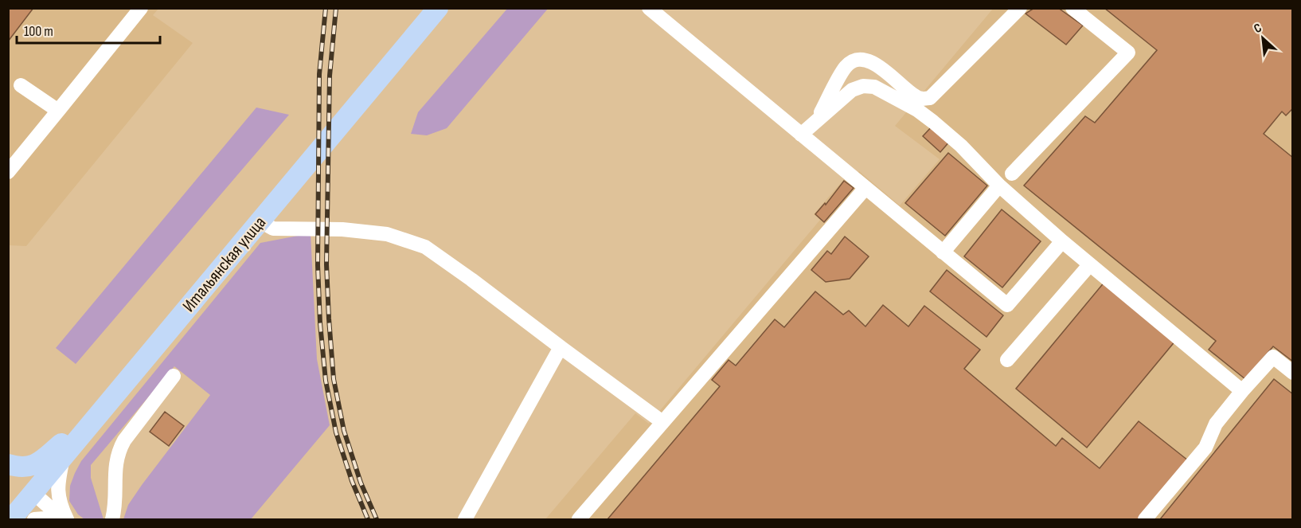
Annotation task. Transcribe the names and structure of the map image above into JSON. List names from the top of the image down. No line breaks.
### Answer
{"streets":{"highway":["Итальянская улица"]},"scale_bar":"100 m","north":"top left"}
